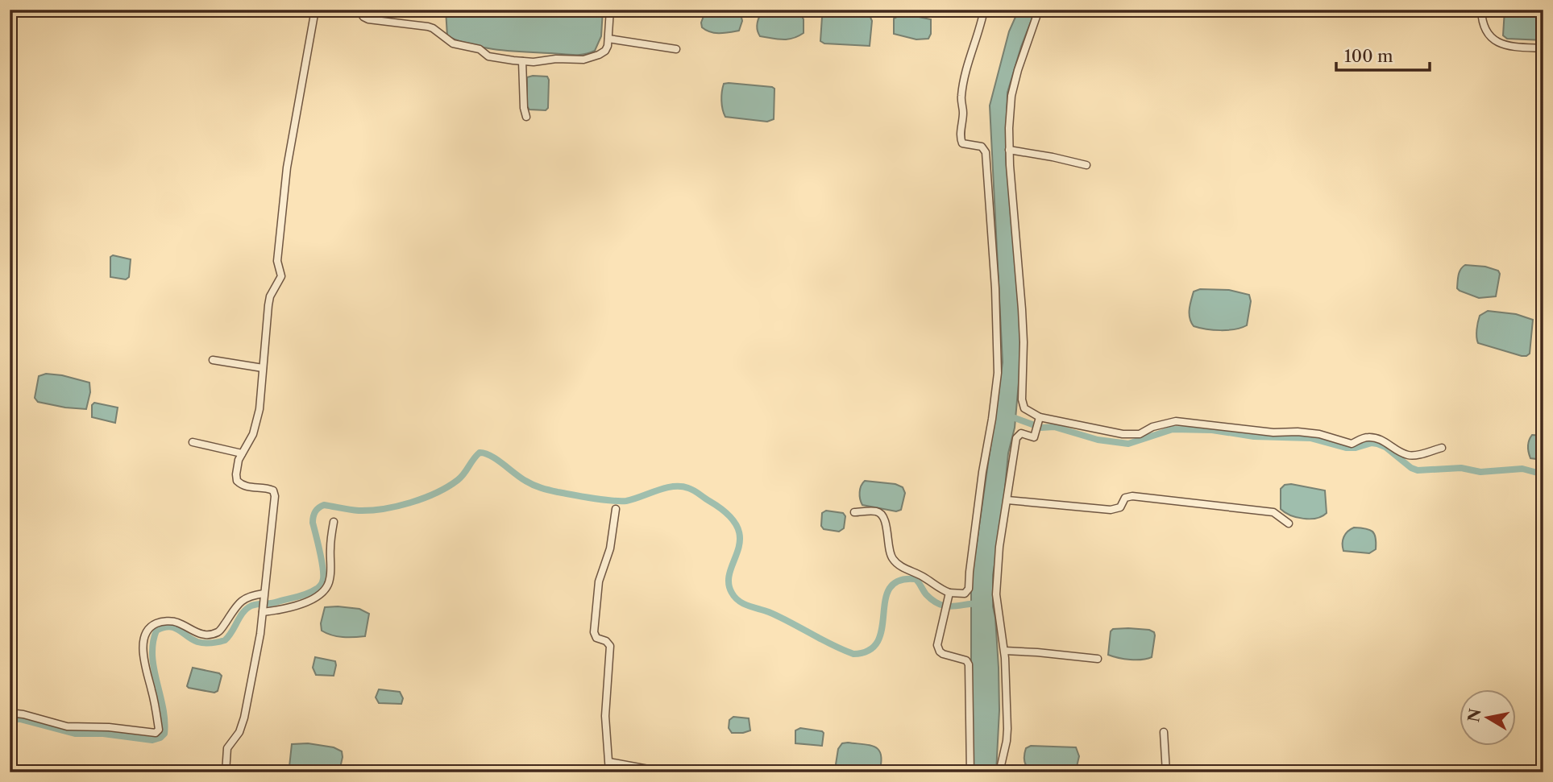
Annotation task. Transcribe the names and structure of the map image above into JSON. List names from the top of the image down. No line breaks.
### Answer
{"scale_bar":"100 m","north":"left"}
